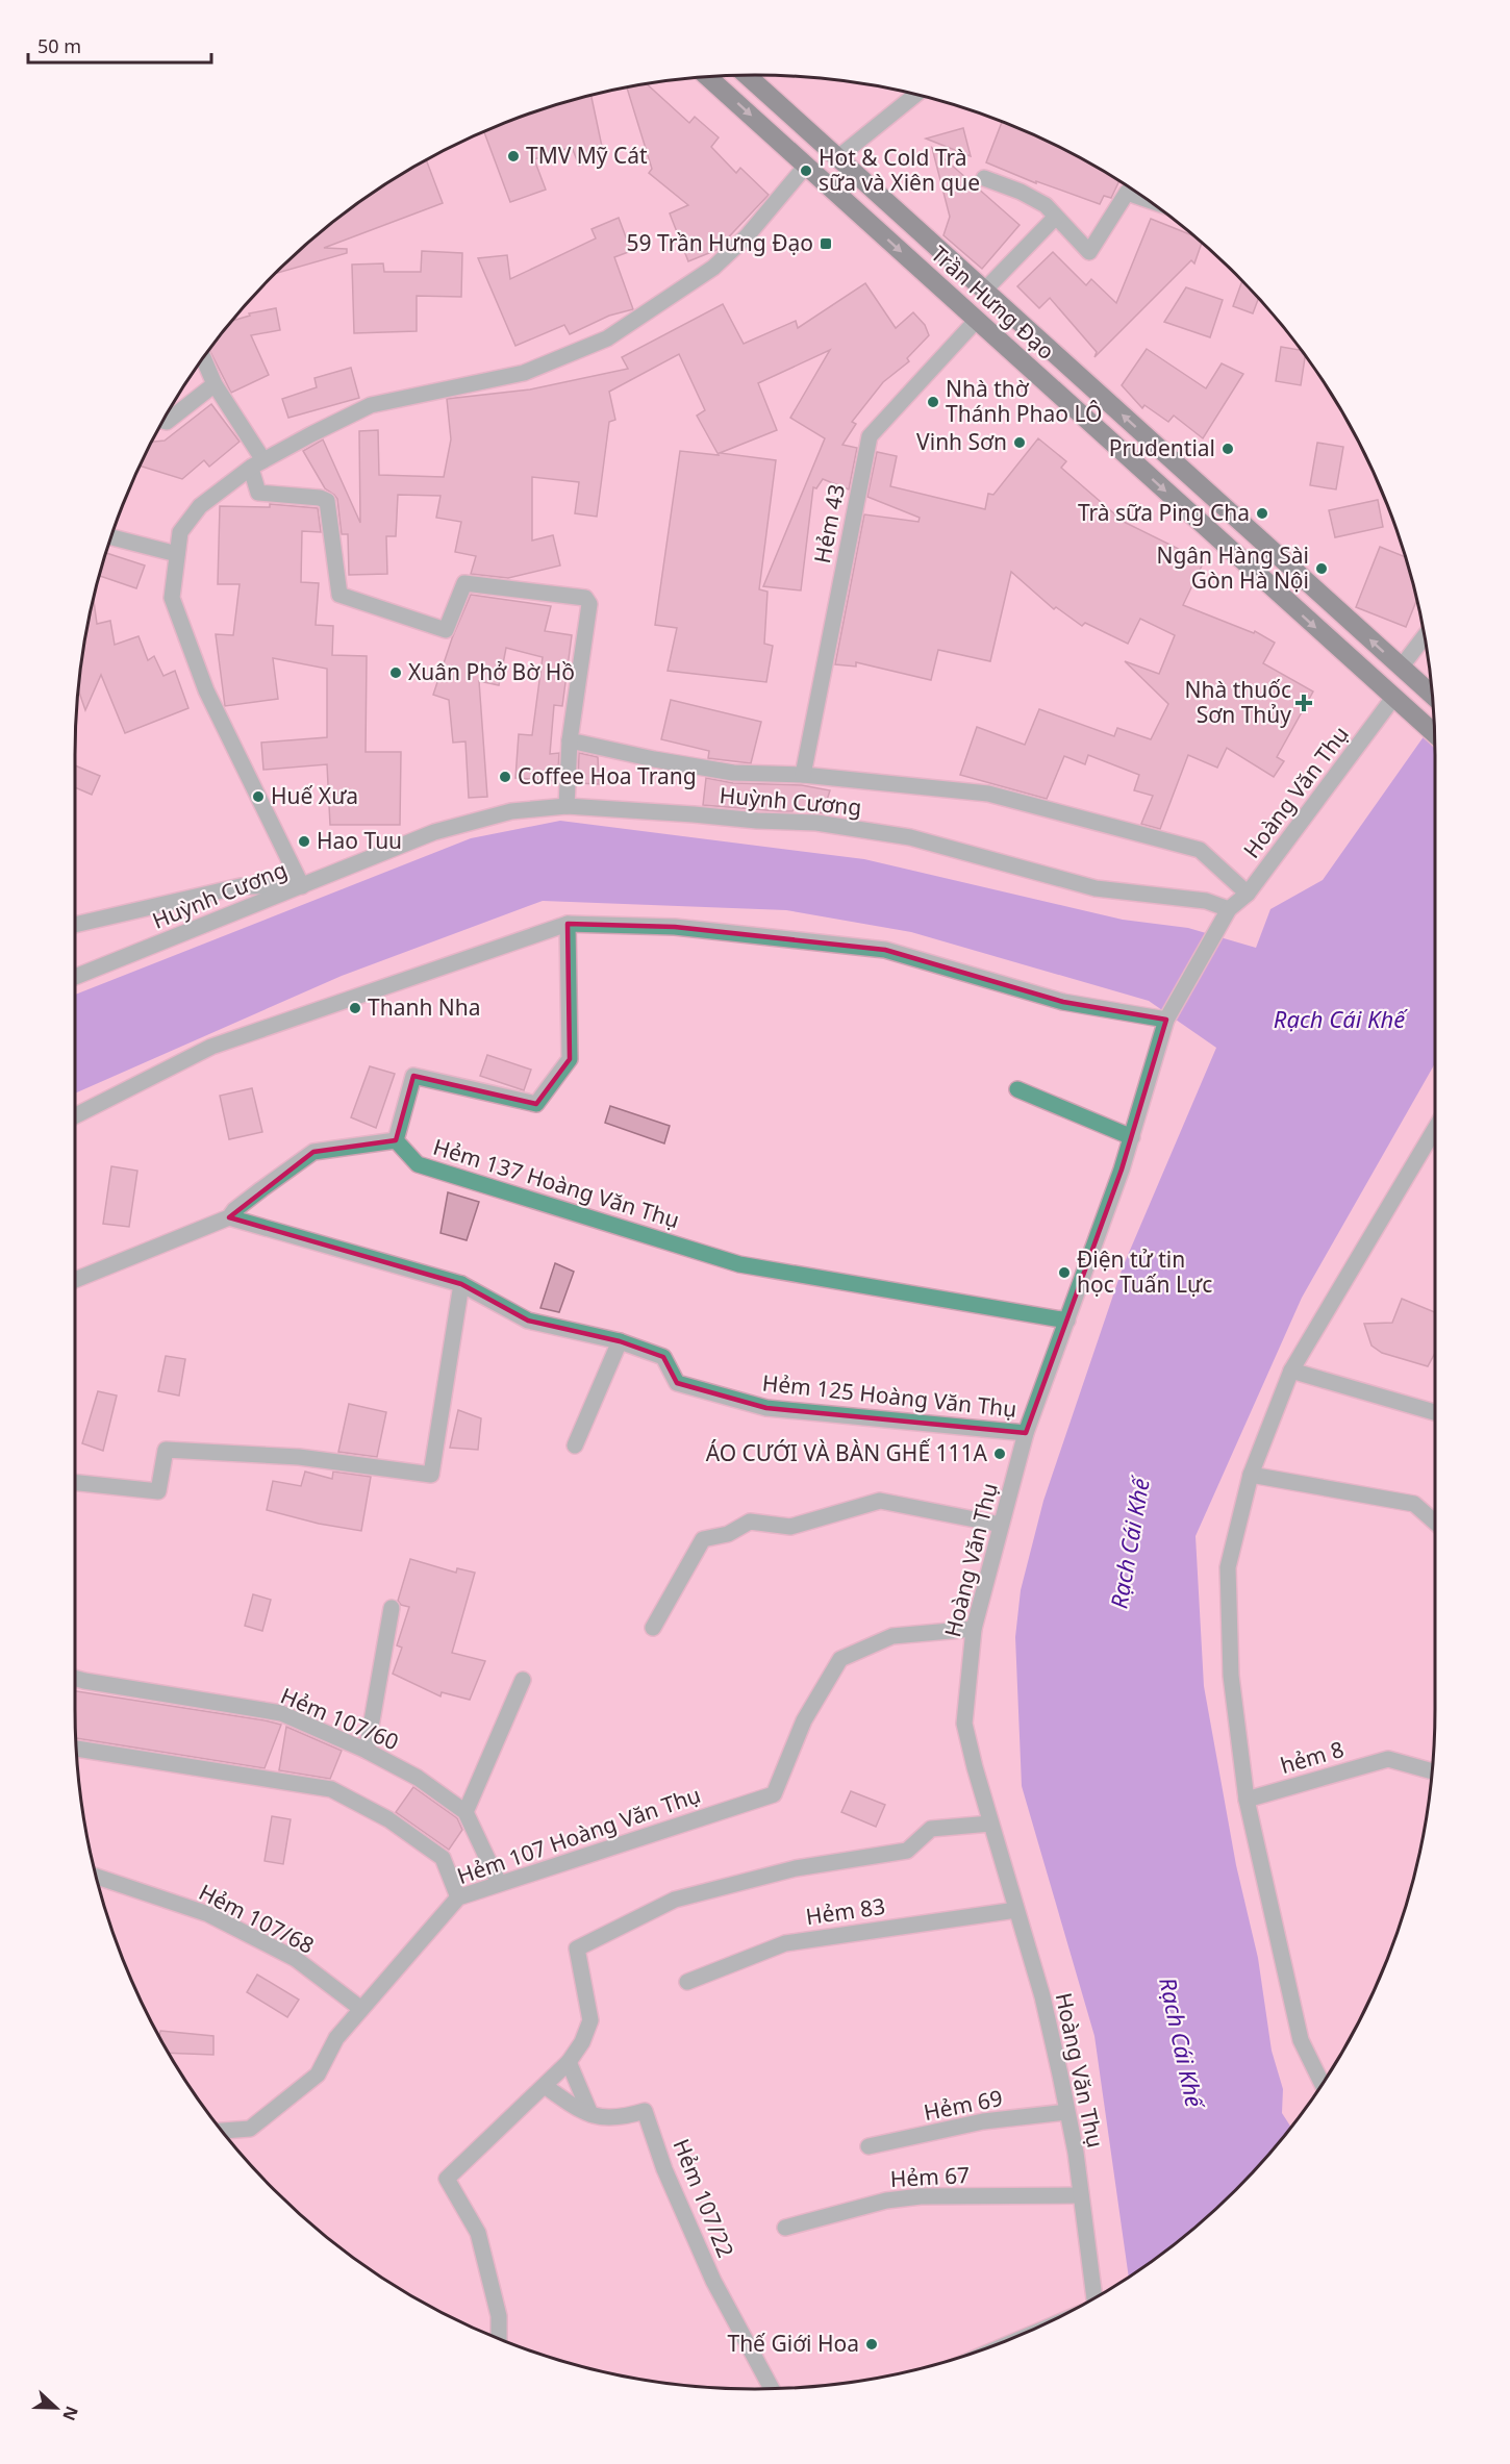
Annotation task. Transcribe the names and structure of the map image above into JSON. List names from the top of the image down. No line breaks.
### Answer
{"streets":{"highway":["Trần Hưng Đạo"],"street":["Hẻm 43","Hoàng Văn Thụ","Huỳnh Cương","Hẻm 137 Hoàng Văn Thụ","Hẻm 125 Hoàng Văn Thụ","Hẻm 107/60","hẻm 8","Hẻm 107 Hoàng Văn Thụ","Hẻm 83","Hẻm 107/68","Hẻm 69","Hẻm 67","Hẻm 107/22"]},"crossings":[["Trần Hưng Đạo","Hẻm 43"],["Trần Hưng Đạo","Hoàng Văn Thụ"],["Hoàng Văn Thụ","Huỳnh Cương"],["Hoàng Văn Thụ","Hẻm 137 Hoàng Văn Thụ"],["Hoàng Văn Thụ","Hẻm 125 Hoàng Văn Thụ"],["Hoàng Văn Thụ","Hẻm 107 Hoàng Văn Thụ"],["Hoàng Văn Thụ","Hẻm 83"],["Hoàng Văn Thụ","Hẻm 69"],["Hoàng Văn Thụ","Hẻm 67"],["Hẻm 107/60","Hẻm 107 Hoàng Văn Thụ"],["Hẻm 107 Hoàng Văn Thụ","Hẻm 107/68"]],"water":["Rạch Cái Khế"],"places":{"other":["TMV Mỹ Cát","Hot & Cold Trà sữa và Xiên que","Nhà thờ Thánh Phao LÔ","Vinh Sơn","Prudential","Trà sữa Ping Cha","Ngân Hàng Sài Gòn Hà Nội","Xuân Phở Bờ Hồ","Coffee Hoa Trang","Huế Xưa","Hao Tuu","Thanh Nha","Điện tử tin học Tuấn Lực","ÁO CƯỚI VÀ BÀN GHẾ 111A","Thế Giới Hoa"],"transit":["59 Trần Hưng Đạo"],"health":["Nhà thuốc Sơn Thủy"]},"scale_bar":"50 m","north":"right"}
